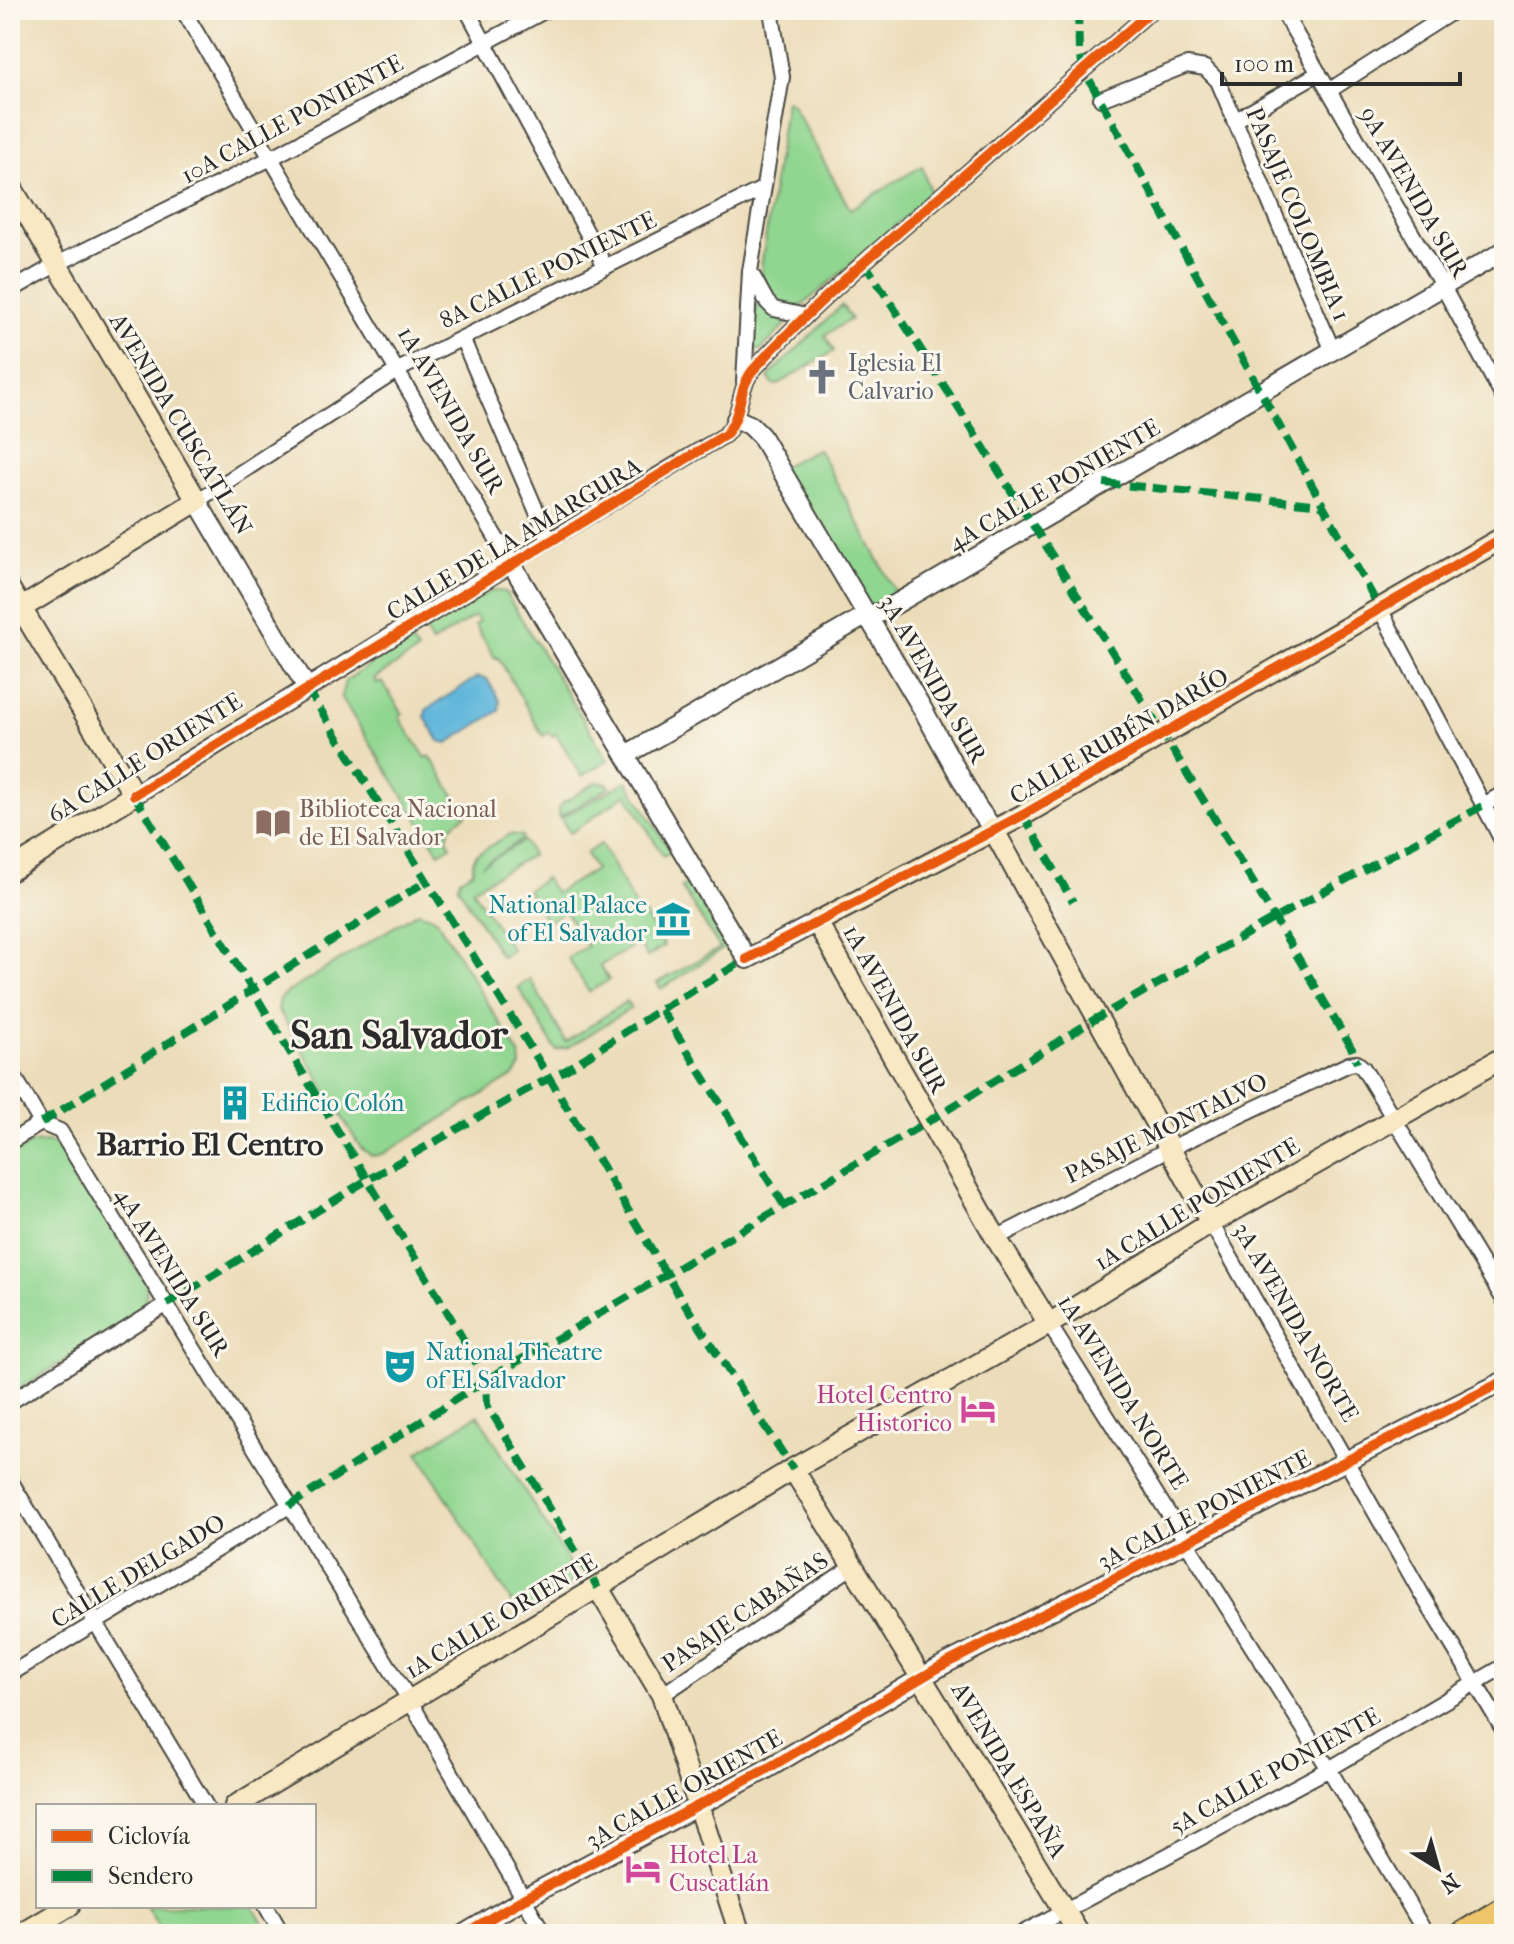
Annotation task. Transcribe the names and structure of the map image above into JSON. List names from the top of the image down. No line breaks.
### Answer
{"streets":{"main road":["1A AVENIDA SUR","AVENIDA CUSCATLÁN","3A AVENIDA SUR","CALLE RUBÉN DARÍO","6A CALLE ORIENTE","1A CALLE PONIENTE","3A AVENIDA NORTE","1A AVENIDA NORTE","1A CALLE ORIENTE","AVENIDA ESPAÑA"],"street":["10A CALLE PONIENTE","9A AVENIDA SUR","PASAJE COLOMBIA 1","8A CALLE PONIENTE","4A CALLE PONIENTE","CALLE DE LA AMARGURA","PASAJE MONTALVO","4A AVENIDA SUR","3A CALLE PONIENTE","CALLE DELGADO","PASAJE CABAÑAS","5A CALLE PONIENTE","3A CALLE ORIENTE"]},"crossings":[["10A CALLE PONIENTE","1A AVENIDA SUR"],["10A CALLE PONIENTE","AVENIDA CUSCATLÁN"],["9A AVENIDA SUR","4A CALLE PONIENTE"],["PASAJE COLOMBIA 1","4A CALLE PONIENTE"],["8A CALLE PONIENTE","1A AVENIDA SUR"],["8A CALLE PONIENTE","AVENIDA CUSCATLÁN"],["1A AVENIDA SUR","4A CALLE PONIENTE"],["1A AVENIDA SUR","CALLE DE LA AMARGURA"],["1A AVENIDA SUR","CALLE RUBÉN DARÍO"],["1A AVENIDA SUR","1A AVENIDA NORTE"],["AVENIDA CUSCATLÁN","CALLE DE LA AMARGURA"],["AVENIDA CUSCATLÁN","6A CALLE ORIENTE"],["4A CALLE PONIENTE","3A AVENIDA SUR"],["CALLE DE LA AMARGURA","3A AVENIDA SUR"],["CALLE DE LA AMARGURA","6A CALLE ORIENTE"],["3A AVENIDA SUR","CALLE RUBÉN DARÍO"],["3A AVENIDA SUR","3A AVENIDA NORTE"],["PASAJE MONTALVO","1A CALLE PONIENTE"],["PASAJE MONTALVO","3A AVENIDA NORTE"],["PASAJE MONTALVO","1A AVENIDA NORTE"],["1A CALLE PONIENTE","3A AVENIDA NORTE"],["1A CALLE PONIENTE","1A AVENIDA NORTE"],["1A CALLE PONIENTE","1A CALLE ORIENTE"],["1A CALLE PONIENTE","AVENIDA ESPAÑA"],["4A AVENIDA SUR","CALLE DELGADO"],["4A AVENIDA SUR","1A CALLE ORIENTE"],["4A AVENIDA SUR","3A CALLE ORIENTE"],["3A AVENIDA NORTE","3A CALLE PONIENTE"],["3A AVENIDA NORTE","5A CALLE PONIENTE"],["1A AVENIDA NORTE","3A CALLE PONIENTE"],["1A AVENIDA NORTE","5A CALLE PONIENTE"],["3A CALLE PONIENTE","AVENIDA ESPAÑA"],["3A CALLE PONIENTE","3A CALLE ORIENTE"],["PASAJE CABAÑAS","AVENIDA ESPAÑA"],["1A CALLE ORIENTE","AVENIDA ESPAÑA"],["AVENIDA ESPAÑA","5A CALLE PONIENTE"],["AVENIDA ESPAÑA","3A CALLE ORIENTE"]],"districts":["San Salvador","Barrio El Centro"],"places":{"church":["Iglesia El Calvario"],"library":["Biblioteca Nacional de El Salvador"],"museum":["National Palace of El Salvador"],"building":["Edificio Colón"],"theatre":["National Theatre of El Salvador"],"hotel":["Hotel Centro Historico","Hotel La Cuscatlán"]},"legend":["Ciclovía","Sendero"],"scale_bar":"100 m","north":"bottom right"}
